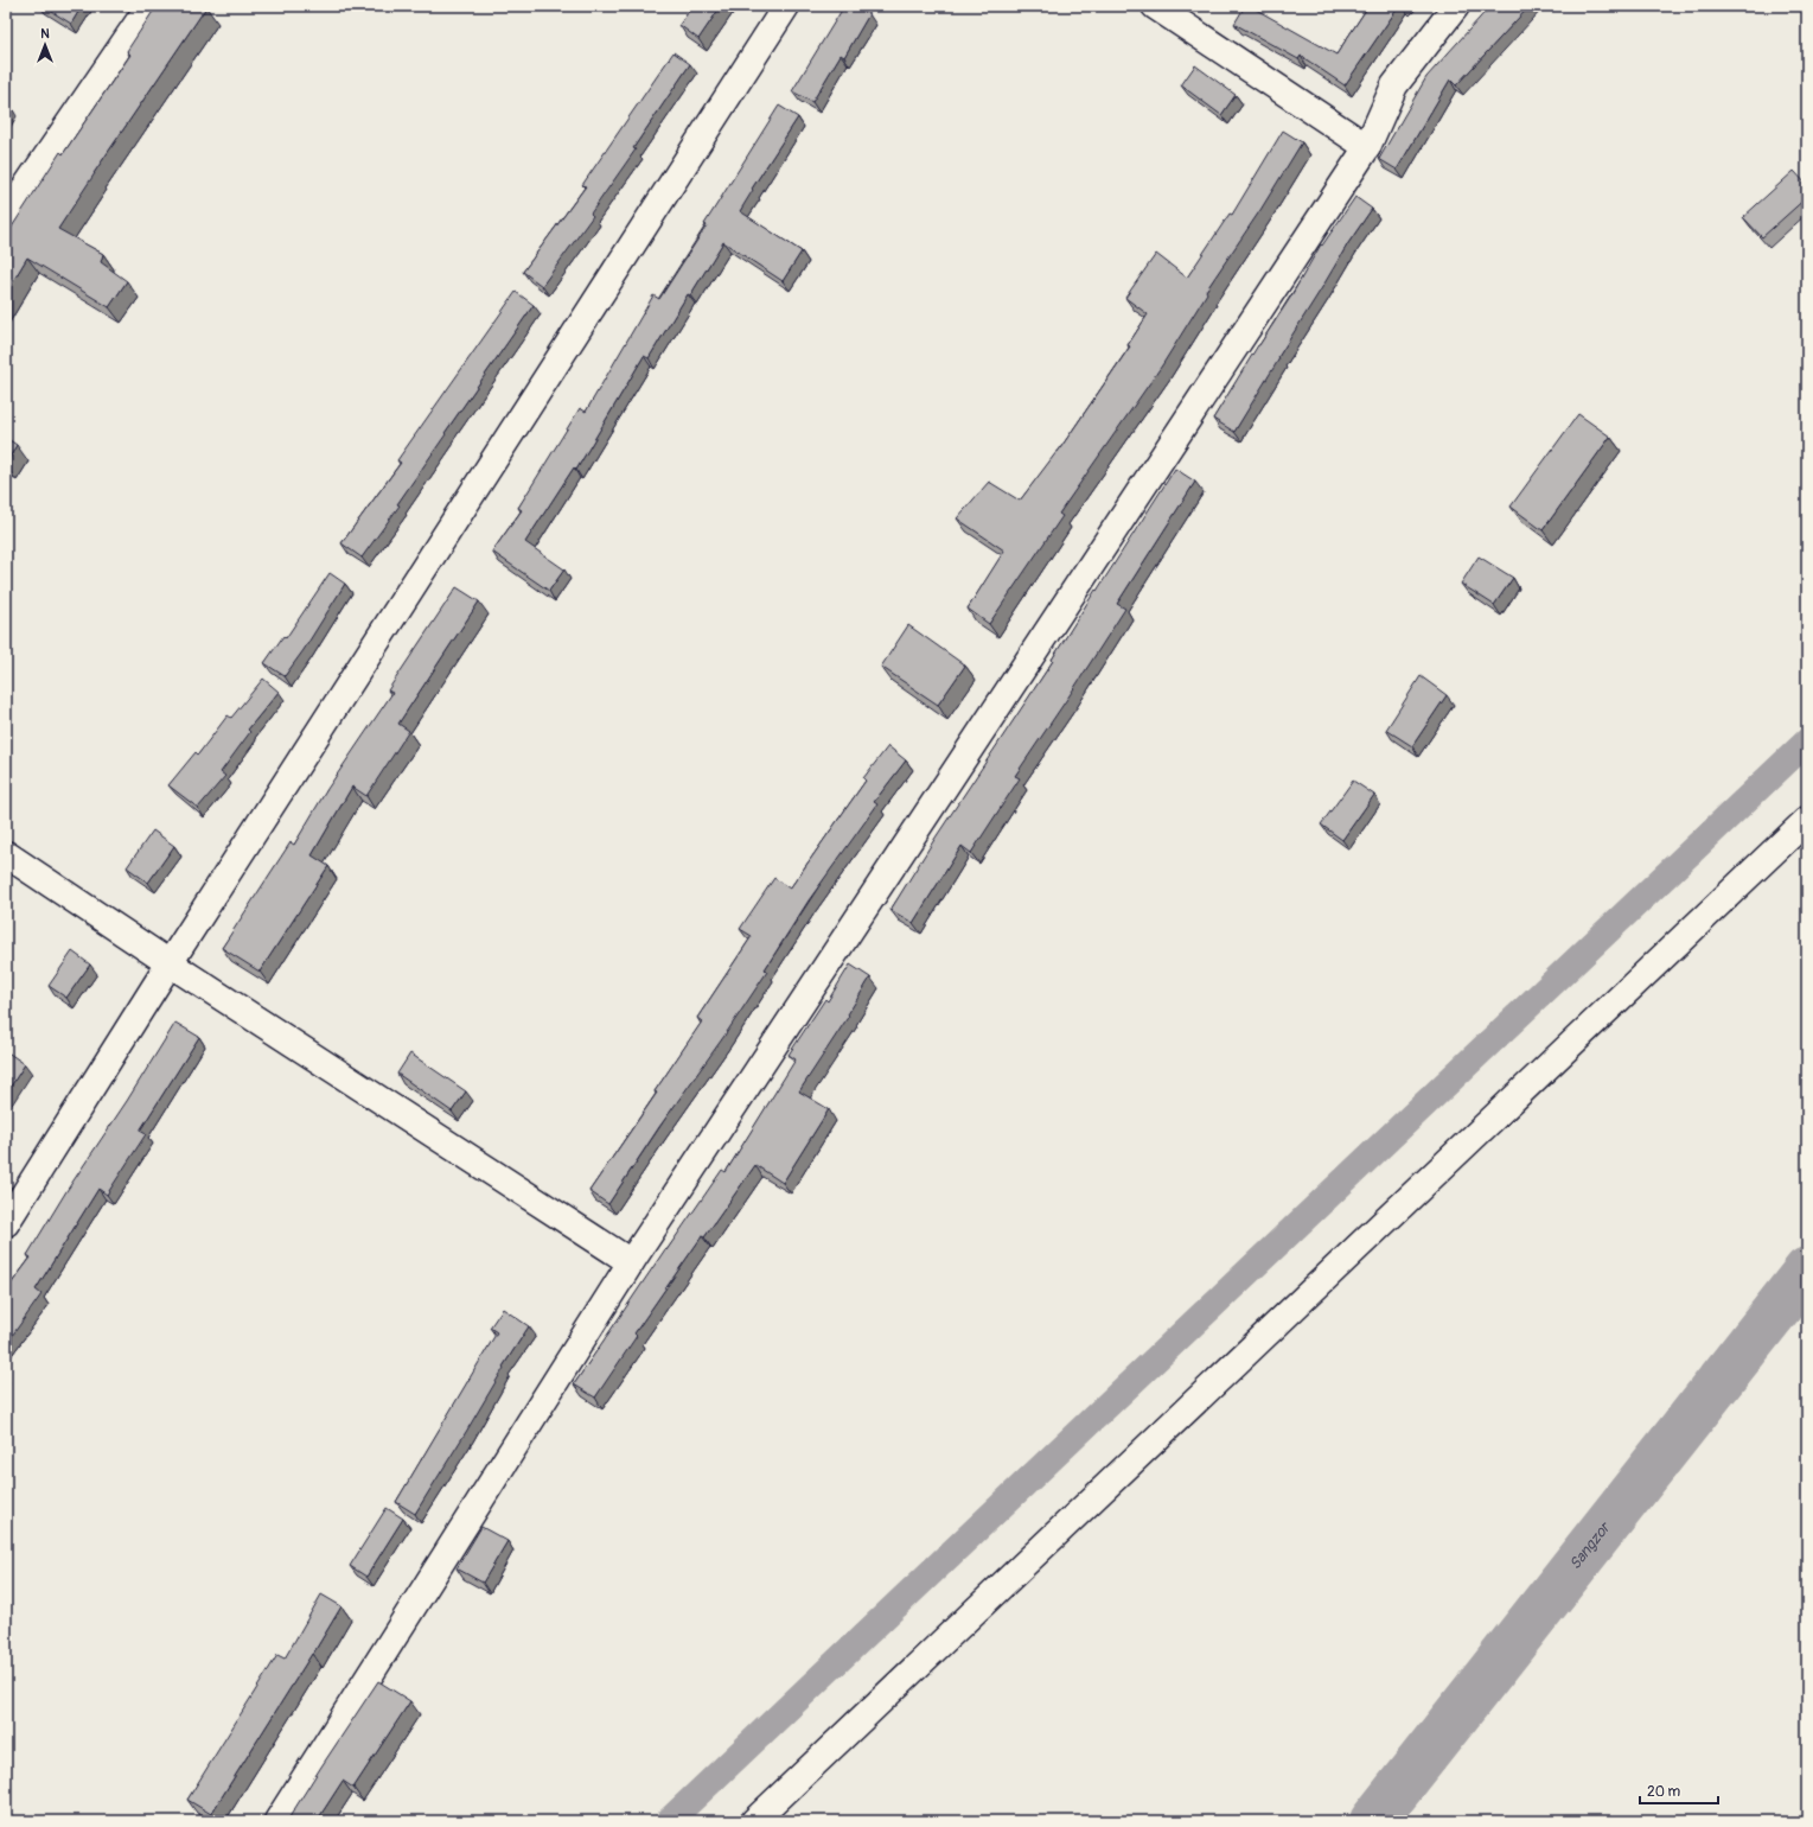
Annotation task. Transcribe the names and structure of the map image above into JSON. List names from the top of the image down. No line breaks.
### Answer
{"water":["Sangzor"],"scale_bar":"20 m","north":"top"}
